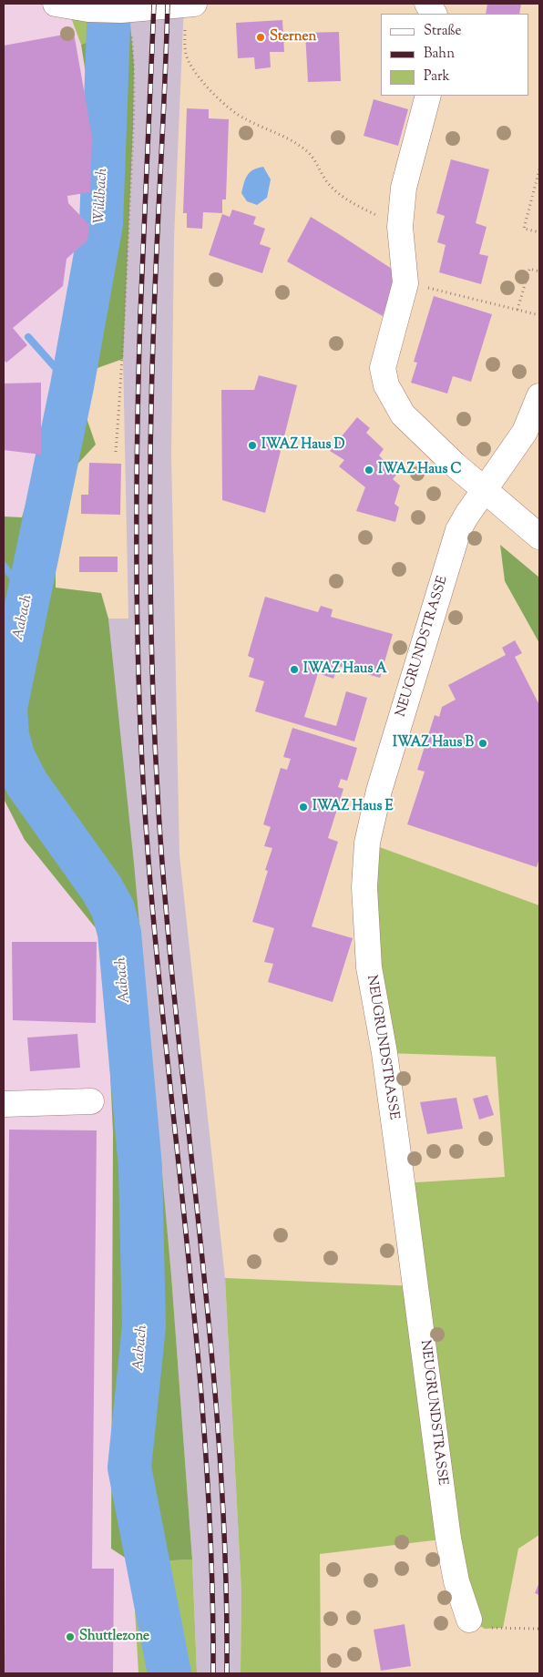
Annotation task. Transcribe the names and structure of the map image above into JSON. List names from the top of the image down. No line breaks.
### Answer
{"streets":{"street":["NEUGRUNDSTRASSE"]},"water":["Wildbach","Aabach"],"places":["Sternen","IWAZ Haus D","IWAZ Haus C","IWAZ Haus A","IWAZ Haus B","IWAZ Haus E","Shuttlezone"],"legend":["Straße","Bahn","Park"]}
